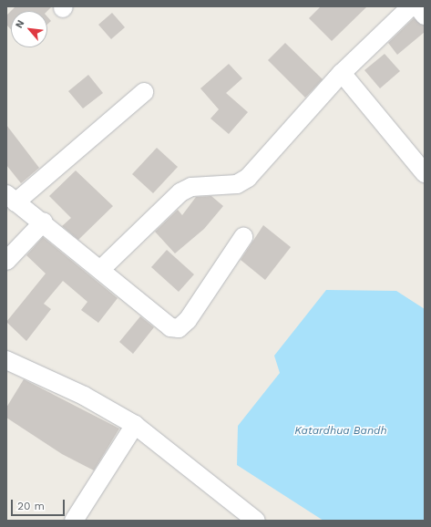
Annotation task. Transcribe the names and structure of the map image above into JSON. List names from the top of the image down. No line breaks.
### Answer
{"water":["Katardhua Bandh"],"scale_bar":"20 m","north":"top left"}
